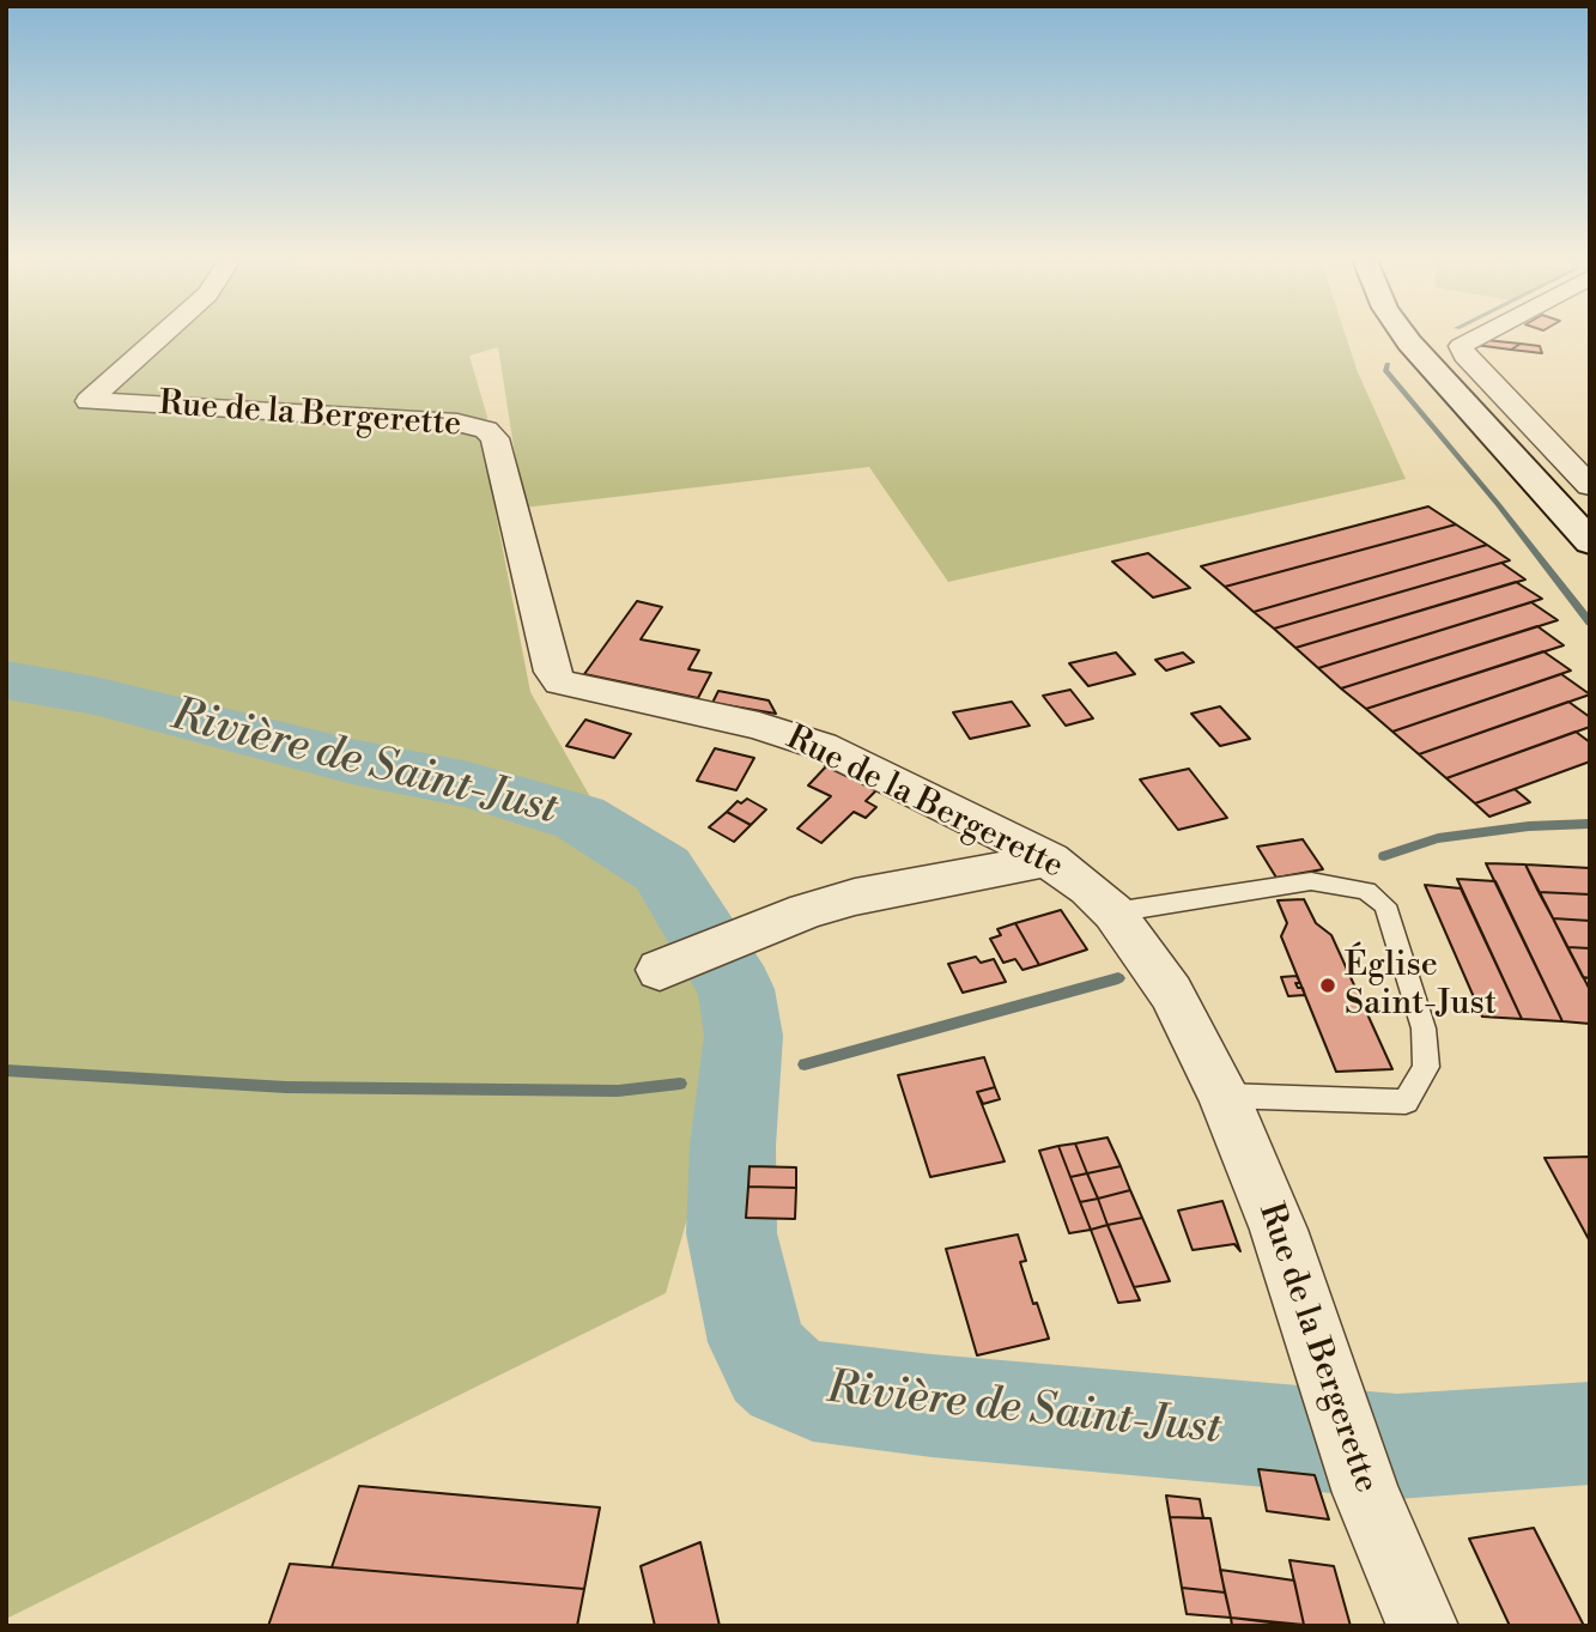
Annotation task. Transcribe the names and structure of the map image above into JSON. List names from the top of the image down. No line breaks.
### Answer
{"streets":{"street":["Rue de la Bergerette"]},"water":["Rivière de Saint-Just"],"places":["Église Saint-Just"]}
